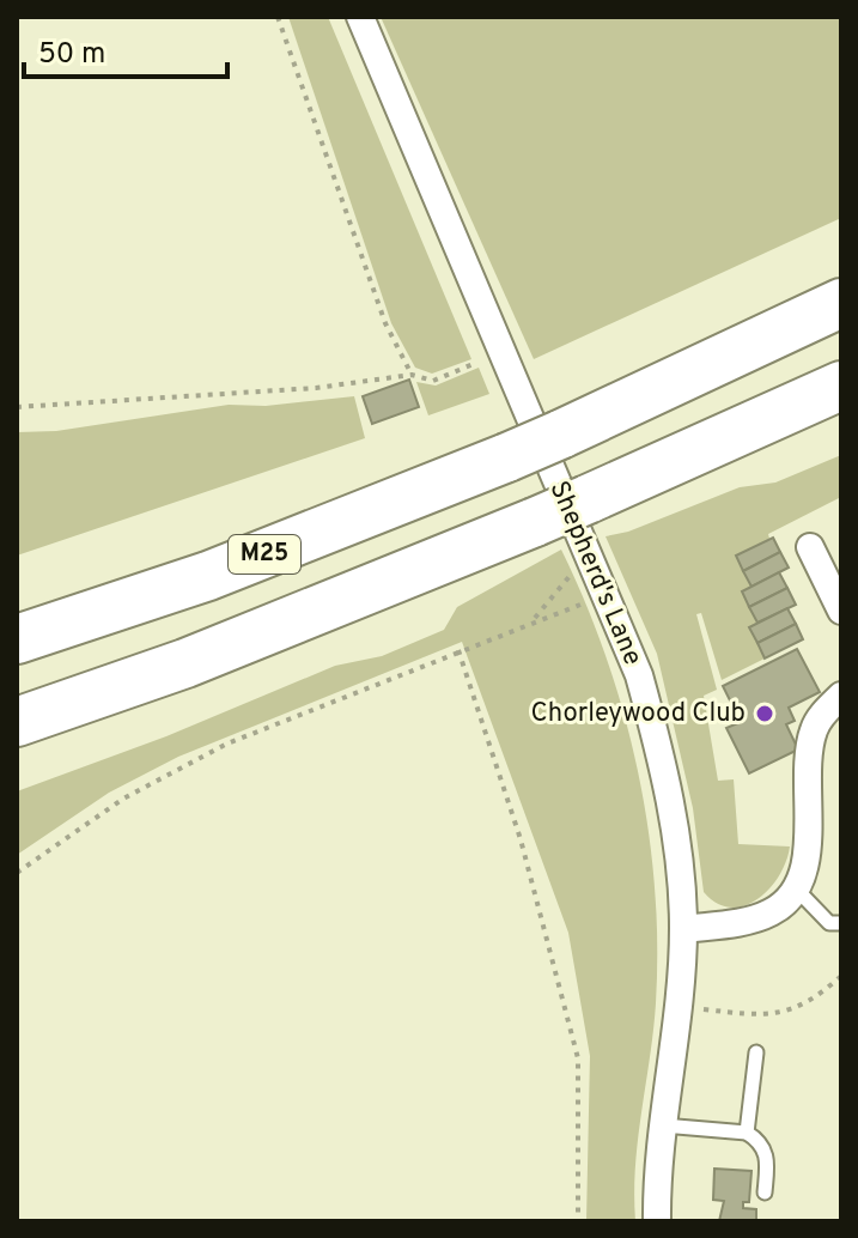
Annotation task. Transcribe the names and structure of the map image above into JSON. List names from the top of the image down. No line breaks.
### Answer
{"streets":{"highway":["M25"],"street":["Shepherd's Lane"]},"places":["Chorleywood Club"],"scale_bar":"50 m"}
